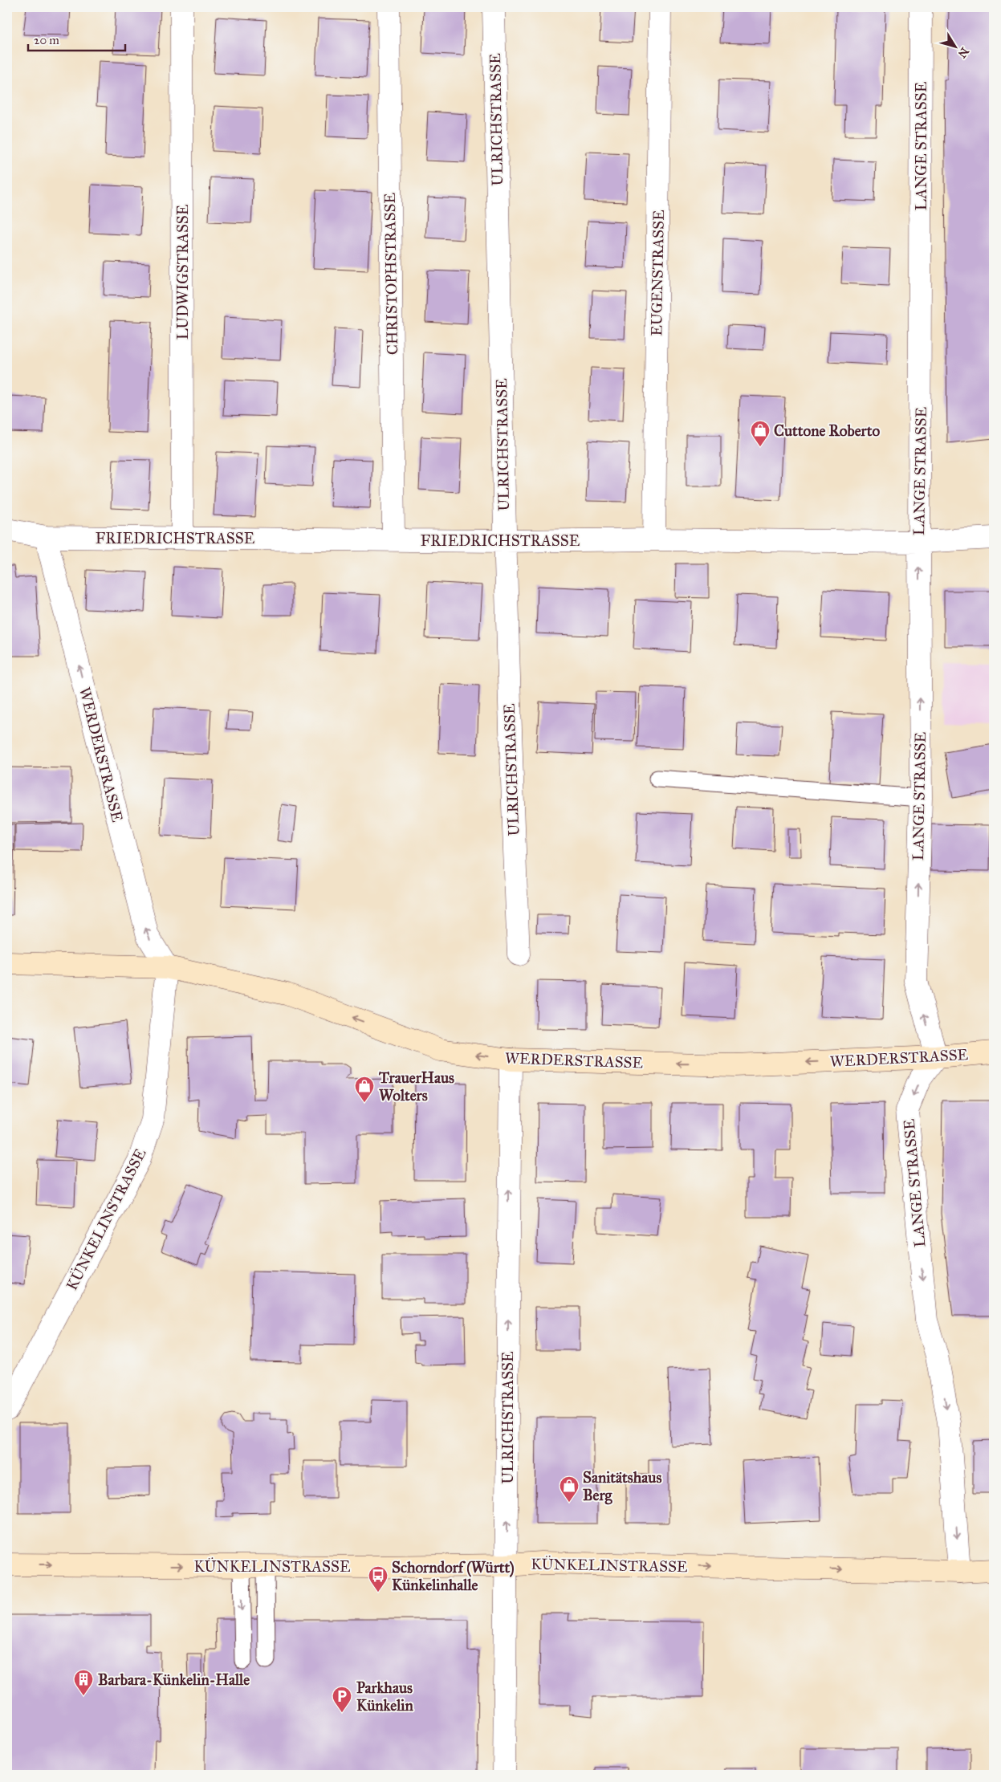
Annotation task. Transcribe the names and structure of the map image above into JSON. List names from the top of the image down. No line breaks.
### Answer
{"streets":{"main road":["WERDERSTRASSE","KÜNKELINSTRASSE"],"street":["ULRICHSTRASSE","LANGE STRASSE","LUDWIGSTRASSE","EUGENSTRASSE","CHRISTOPHSTRASSE","FRIEDRICHSTRASSE"]},"crossings":[["ULRICHSTRASSE","FRIEDRICHSTRASSE"],["ULRICHSTRASSE","WERDERSTRASSE"],["ULRICHSTRASSE","KÜNKELINSTRASSE"],["LANGE STRASSE","FRIEDRICHSTRASSE"],["LANGE STRASSE","WERDERSTRASSE"],["LANGE STRASSE","KÜNKELINSTRASSE"],["LUDWIGSTRASSE","FRIEDRICHSTRASSE"],["EUGENSTRASSE","FRIEDRICHSTRASSE"],["CHRISTOPHSTRASSE","FRIEDRICHSTRASSE"],["FRIEDRICHSTRASSE","WERDERSTRASSE"],["WERDERSTRASSE","KÜNKELINSTRASSE"]],"one_way":["WERDERSTRASSE","KÜNKELINSTRASSE"],"places":{"shop":["Cuttone Roberto","TrauerHaus Wolters","Sanitätshaus Berg"],"bus stop":["Schorndorf (Württ) Künkelinhalle"],"building":["Barbara-Künkelin-Halle"],"parking":["Parkhaus Künkelin"]},"scale_bar":"20 m","north":"bottom right"}
